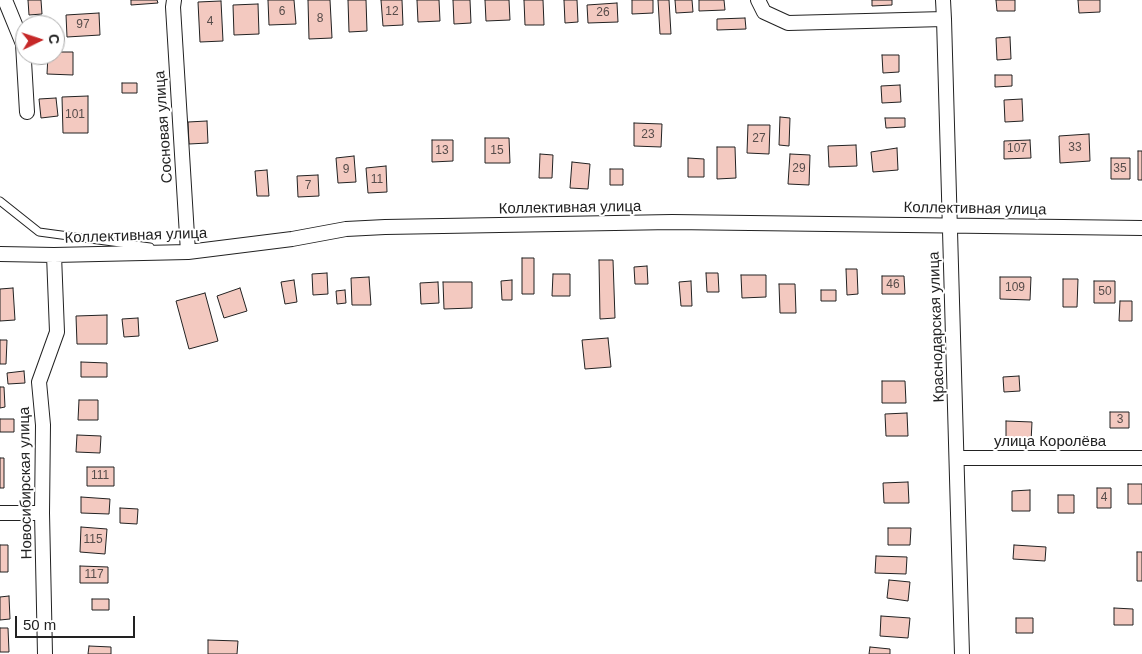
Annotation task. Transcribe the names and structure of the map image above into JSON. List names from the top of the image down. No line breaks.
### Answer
{"streets":{"street":["Сосновая улица","Коллективная улица","Краснодарская улица","улица Королёва","Новосибирская улица"]},"crossings":[["Сосновая улица","Коллективная улица"],["Коллективная улица","Краснодарская улица"],["Коллективная улица","Новосибирская улица"],["Краснодарская улица","улица Королёва"]],"house_numbers":["6","12","26","8","4","97","101","23","27","33","107","13","15","29","35","9","11","7","46","109","50","3","111","4","115","117"],"scale_bar":"50 m","north":"right"}
